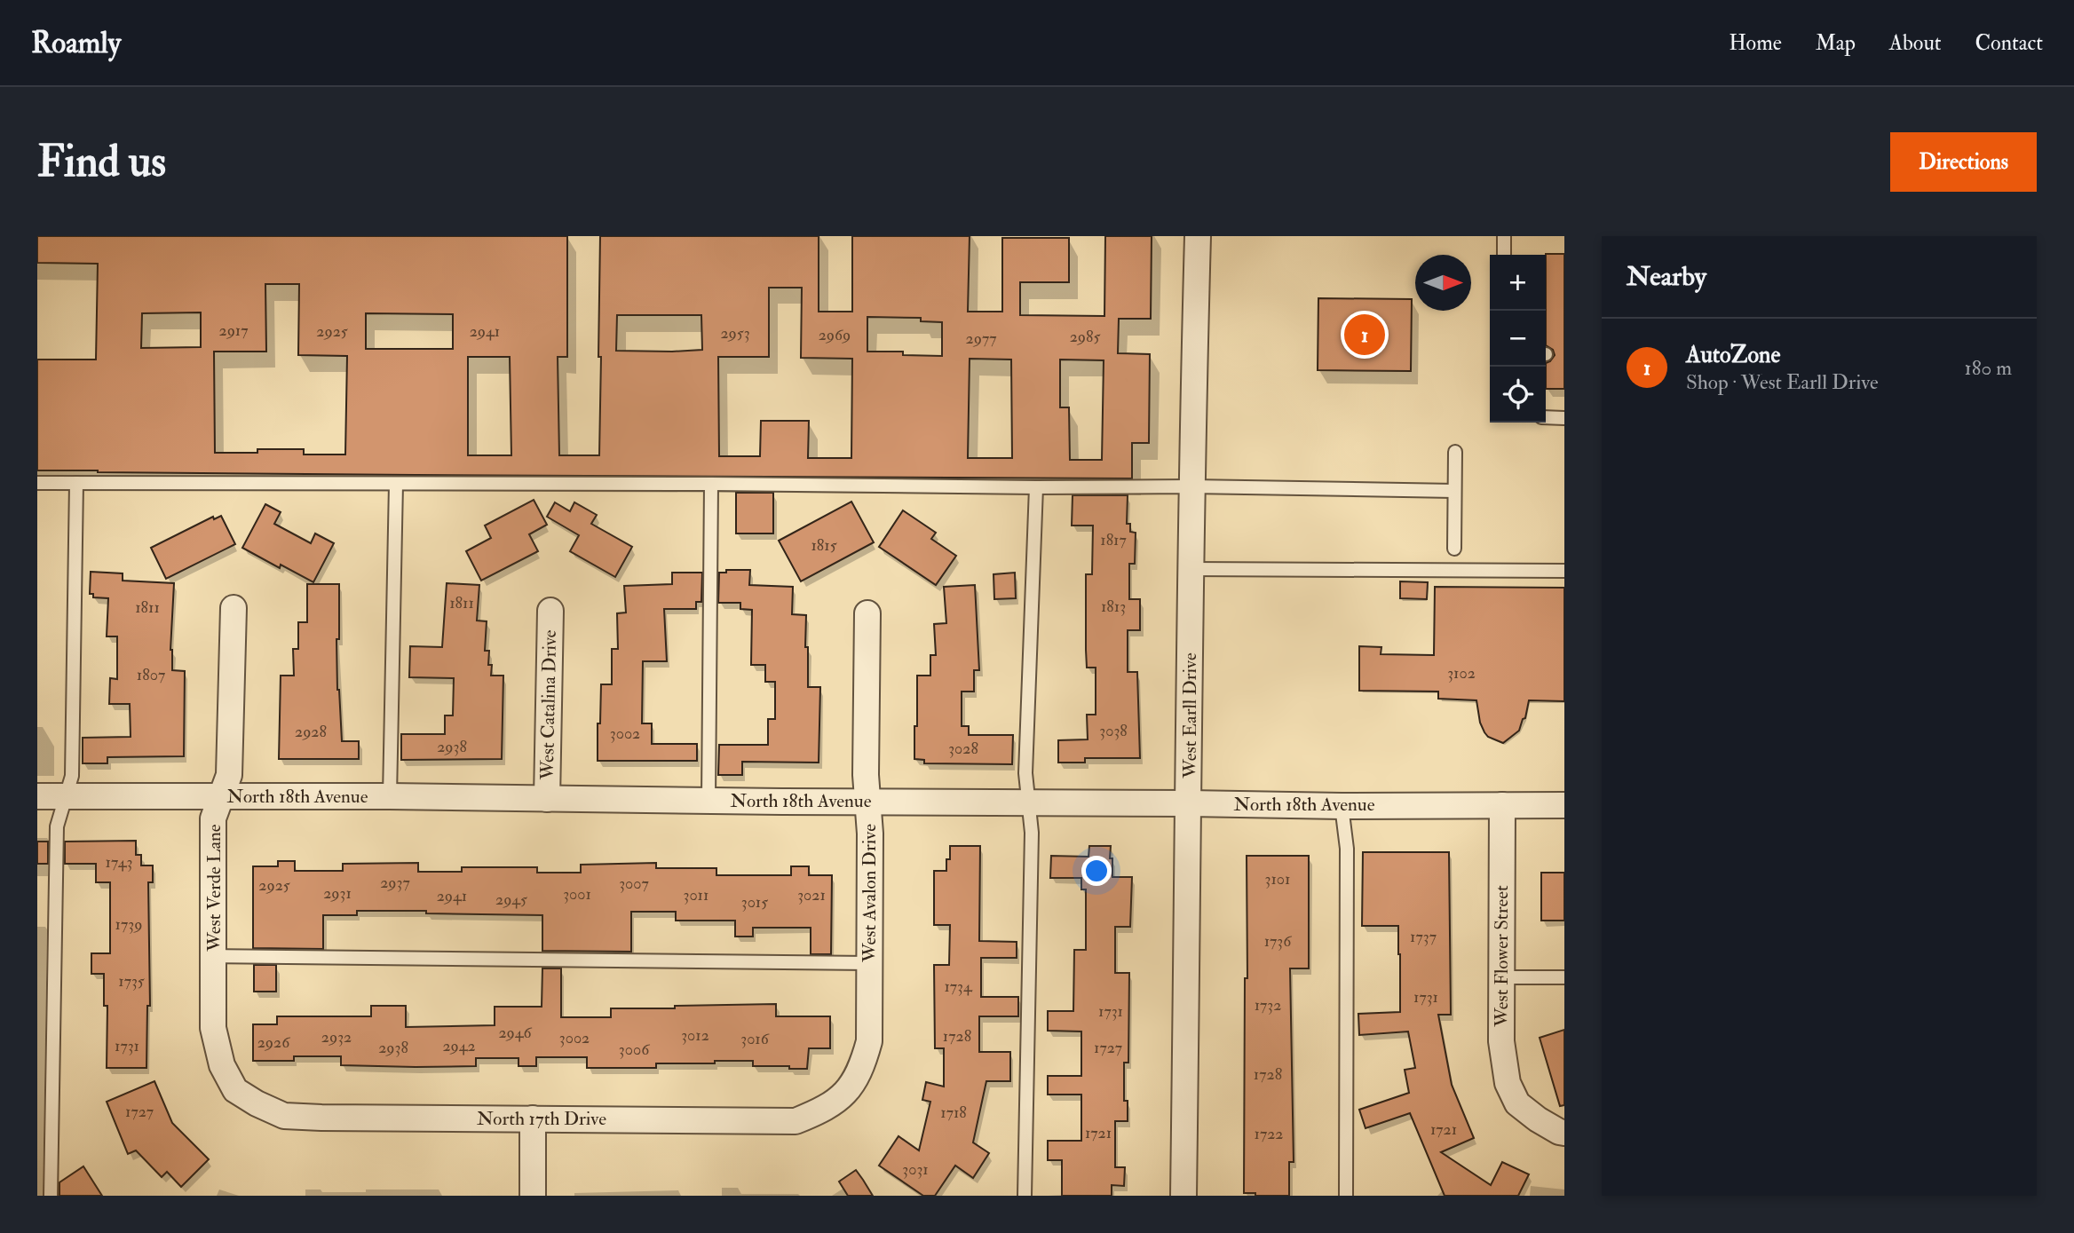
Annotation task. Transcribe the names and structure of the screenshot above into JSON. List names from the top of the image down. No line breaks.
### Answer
{"streets":{"street":["West Catalina Drive","West Earll Drive","North 18th Avenue","West Verde Lane","West Avalon Drive","West Flower Street","North 17th Drive"]},"crossings":[["West Catalina Drive","North 18th Avenue"],["West Earll Drive","North 18th Avenue"],["North 18th Avenue","West Verde Lane"],["North 18th Avenue","West Avalon Drive"],["North 18th Avenue","West Flower Street"],["West Verde Lane","North 17th Drive"],["West Avalon Drive","North 17th Drive"]],"house_numbers":["2917","2925","2941","2953","2969","2985","2977","1817","1815","1811","1813","1811","3102","1807","3038","2928","3002","2938","3028","1743","3101","2937","3007","2925","2931","3001","3011","3021","2941","2945","3015","1739","1737","1736","1735","1734","1731","1732","1731","2946","3012","1728","2932","3002","3016","2926","1731","2942","2938","1727","3006","1728","1727","1718","1721","1721","1722","3031"],"north":"right","page":{"header":"Roamly","nav":["Home","Map","About","Contact"],"buttons":"Directions","title":"Find us","heading":"Nearby","map_buttons":["+","−"],"pins":"1","list":[{"mark":"1","name":"AutoZone","note":"Shop · West Earll Drive","value":"180 m"}]}}
